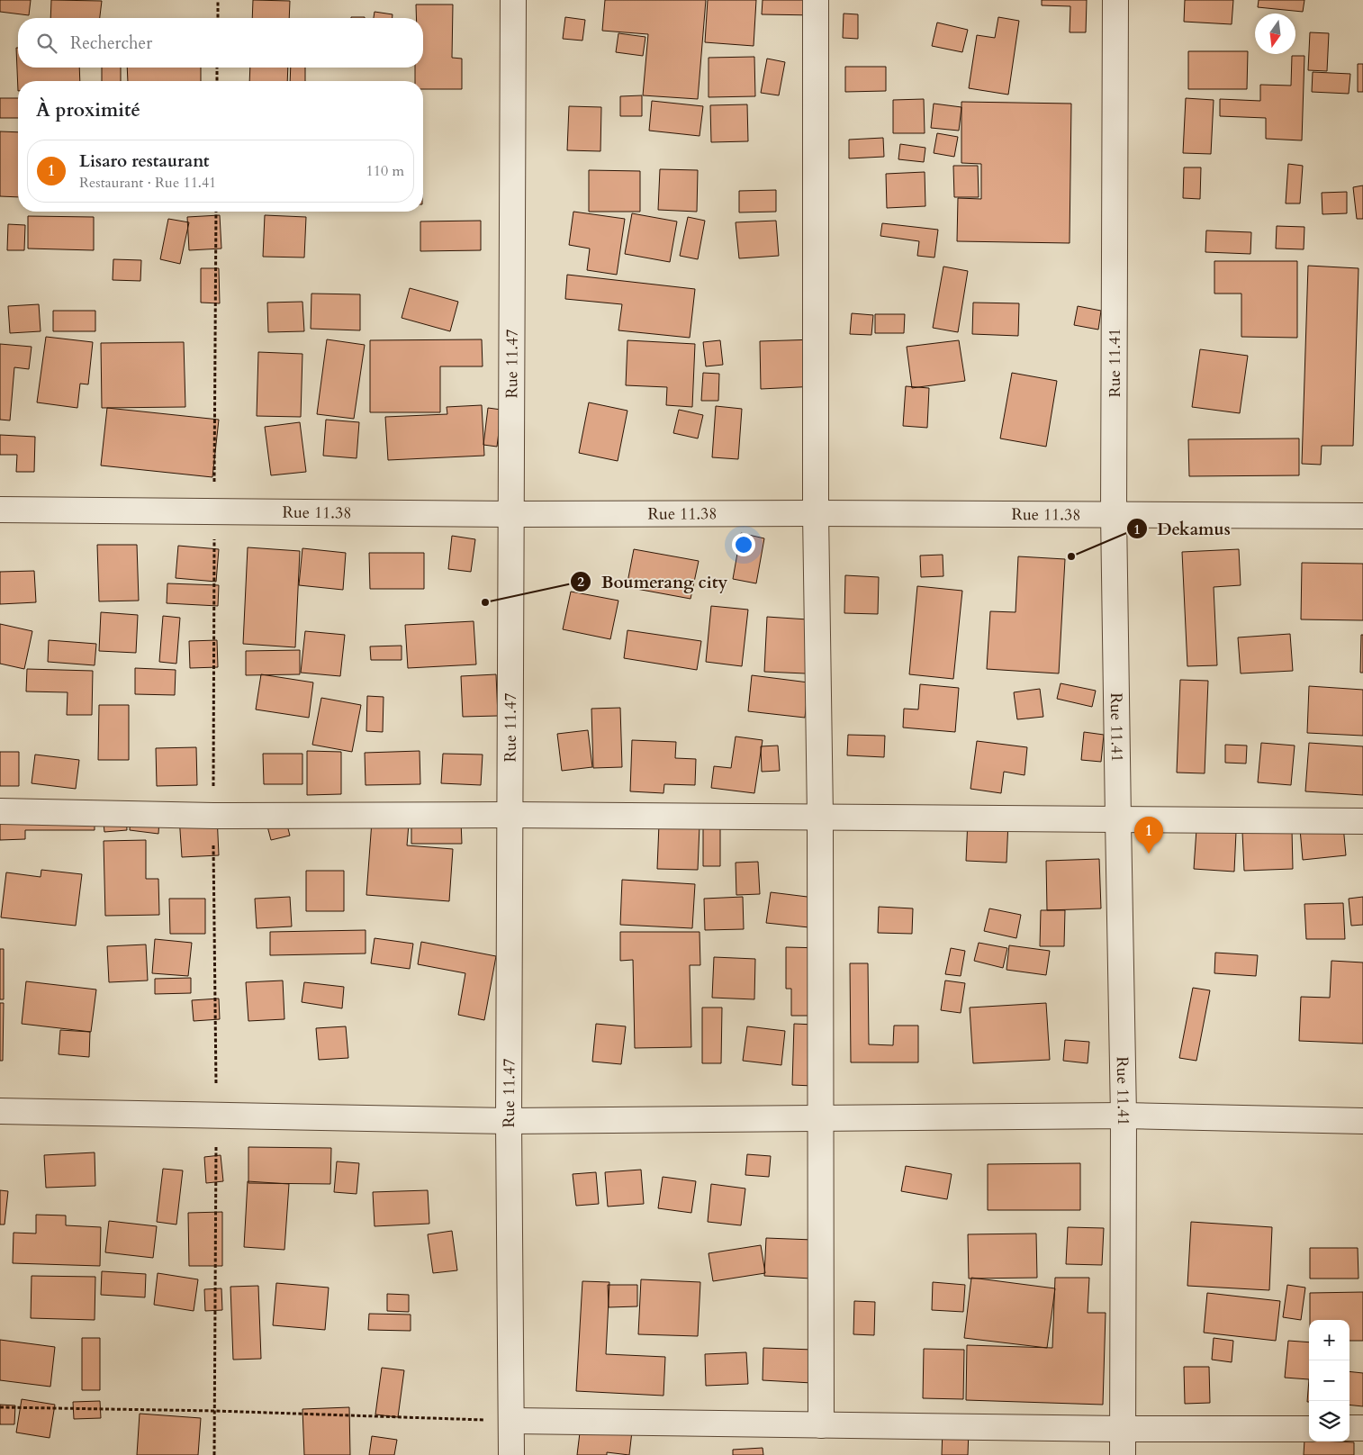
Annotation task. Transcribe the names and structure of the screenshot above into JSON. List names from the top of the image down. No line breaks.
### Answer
{"streets":{"street":["Rue 11.47","Rue 11.41","Rue 11.38"]},"crossings":[["Rue 11.47","Rue 11.38"],["Rue 11.41","Rue 11.38"]],"places":["Dekamus","Boumerang city"],"north":"bottom","page":{"search":"Rechercher","heading":"À proximité","list":[{"mark":"1","name":"Lisaro restaurant","note":"Restaurant · Rue 11.41","value":"110 m"}],"pins":"1","map_buttons":["+","−"]}}
